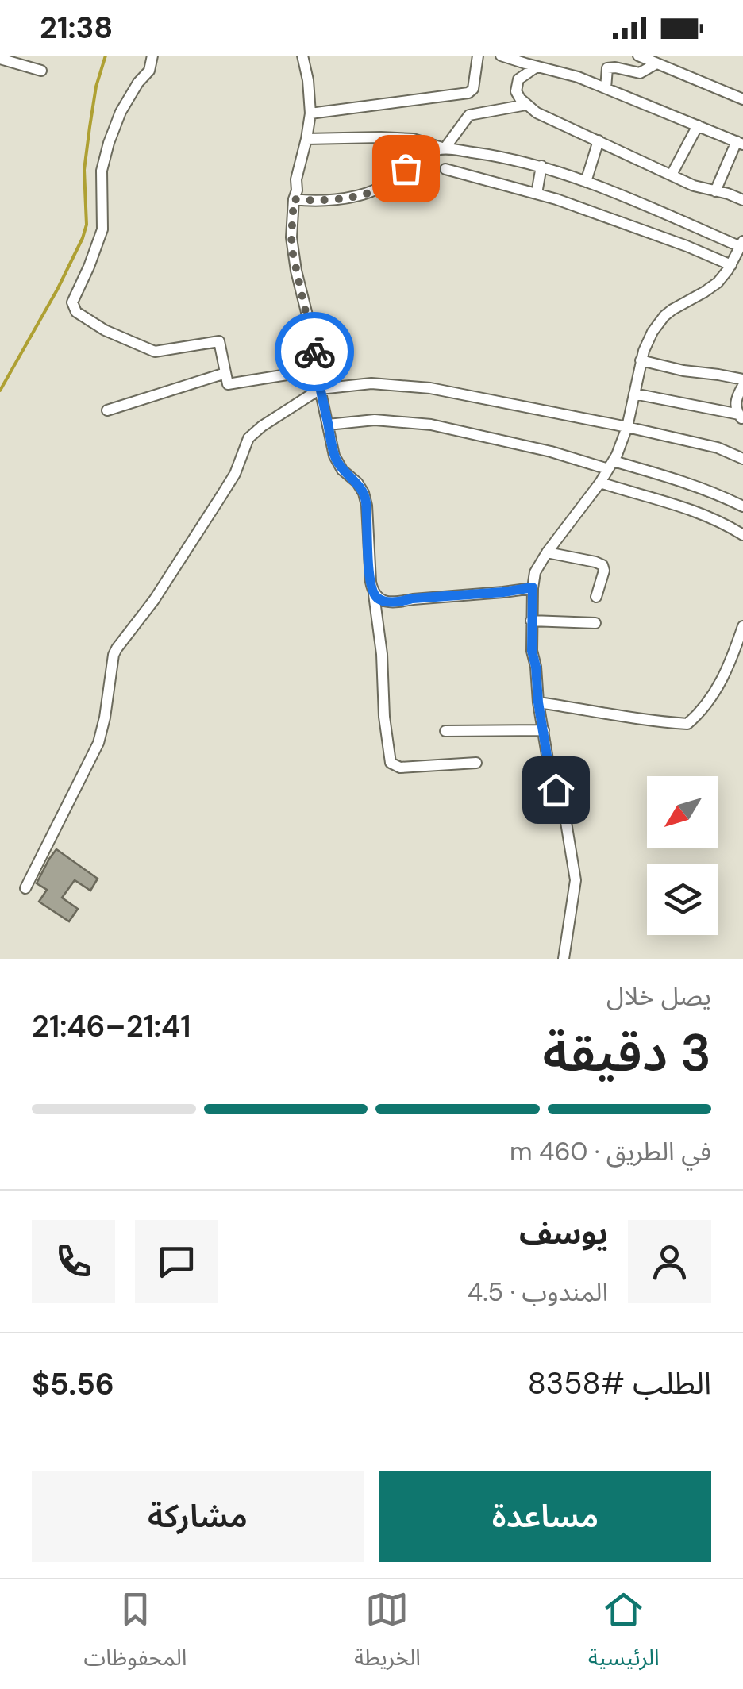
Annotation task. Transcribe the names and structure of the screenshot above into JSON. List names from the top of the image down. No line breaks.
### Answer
{"north":"bottom left","page":{"status":"21:38","heading":["3 دقيقة","يصل خلال","21:41–21:46"],"panel":["يوسف","المندوب · 4.5","الطلب #8358","$5.56"],"bar":"في الطريق · 460 m","buttons":["مساعدة","مشاركة"],"tabs":["الرئيسية","الخريطة","المحفوظات"]}}
